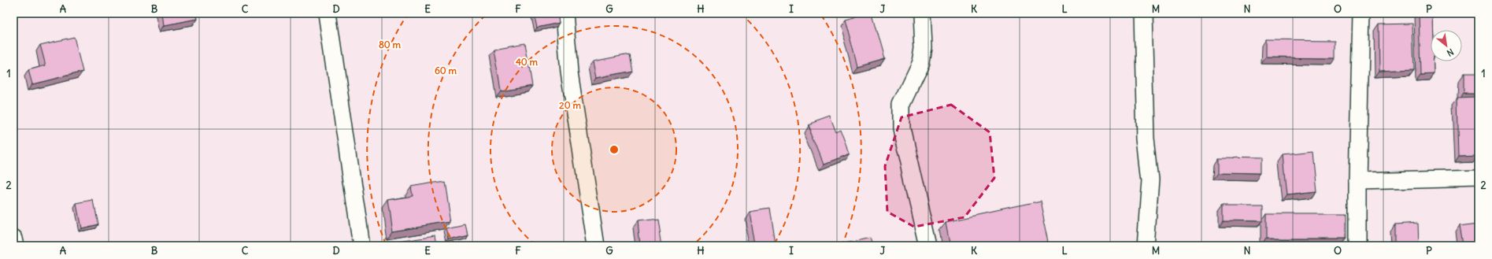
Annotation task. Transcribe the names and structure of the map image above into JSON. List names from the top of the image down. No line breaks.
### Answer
{"north":"bottom right","grid":{"columns":["A","B","C","D","E","F","G","H","I","J","K","L","M","N","O","P"],"rows":["1","2"]},"rings":["80 m","40 m","60 m","20 m"]}
